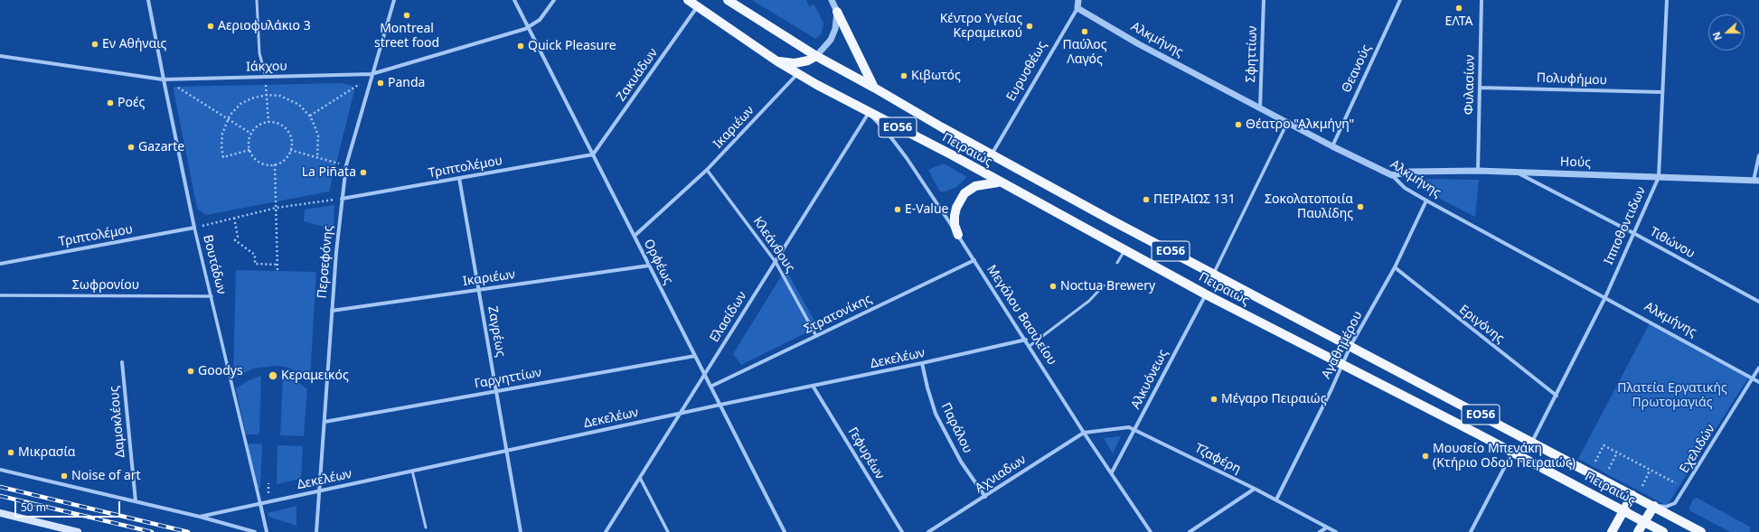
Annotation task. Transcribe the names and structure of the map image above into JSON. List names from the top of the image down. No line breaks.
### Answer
{"streets":{"main road":["ΕΟ56","Πειραιώς"],"street":["Αλκμήνης","Σφηττίων","Ιάκχου","Θεανούς","Ευρυσθέως","Ζακυάδων","Πολυφήμου","Φυλασίων","Ικαριέων","Ηούς","Τριπτολέμου","Ιπποθοντιδων","Τιθώνου","Κλεάνθους","Περσεφόνης","Ορφέως","Βουτάδων","Σωφρονίου","Στρατονίκης","Μεγάλου Βασιλείου","Ελασίδων","Εριγόνης","Ζαγρέως","Αγαθημέρου","Δεκελέων","Γαργηττίων","Αλκυόνεως","Δαμοκλέους","Παράλου","Εχελιδών","Γεφυρέων","Τζαφέρη","Αχνιαδων"]},"crossings":[["Αλκμήνης","Σφηττίων"],["Αλκμήνης","Θεανούς"],["Αλκμήνης","Ευρυσθέως"],["Αλκμήνης","Ηούς"],["Αλκμήνης","Ιπποθοντιδων"],["Αλκμήνης","Αγαθημέρου"],["Αλκμήνης","Εχελιδών"],["Ιάκχου","Περσεφόνης"],["Ιάκχου","Ορφέως"],["Ιάκχου","Βουτάδων"],["Ευρυσθέως","Πειραιώς"],["Ζακυάδων","Πειραιώς"],["Ζακυάδων","Τριπτολέμου"],["Ζακυάδων","Ορφέως"],["Πολυφήμου","Φυλασίων"],["Πολυφήμου","Ιπποθοντιδων"],["Φυλασίων","Ηούς"],["Ικαριέων","Πειραιώς"],["Ικαριέων","Κλεάνθους"],["Ικαριέων","Περσεφόνης"],["Ικαριέων","Ορφέως"],["Ικαριέων","Ζαγρέως"],["Πειραιώς","Ιπποθοντιδων"],["Πειραιώς","Μεγάλου Βασιλείου"],["Πειραιώς","Ελασίδων"],["Πειραιώς","Αγαθημέρου"],["Πειραιώς","Αλκυόνεως"],["Πειραιώς","Εχελιδών"],["Ηούς","Ιπποθοντιδων"],["Ηούς","Τιθώνου"],["Τριπτολέμου","Περσεφόνης"],["Τριπτολέμου","Ορφέως"],["Τριπτολέμου","Βουτάδων"],["Τριπτολέμου","Ζαγρέως"],["Ιπποθοντιδων","Τιθώνου"],["Ιπποθοντιδων","Εριγόνης"],["Κλεάνθους","Στρατονίκης"],["Κλεάνθους","Ελασίδων"],["Περσεφόνης","Δεκελέων"],["Περσεφόνης","Γαργηττίων"],["Ορφέως","Στρατονίκης"],["Ορφέως","Ελασίδων"],["Ορφέως","Δεκελέων"],["Ορφέως","Γαργηττίων"],["Βουτάδων","Σωφρονίου"],["Βουτάδων","Δεκελέων"],["Στρατονίκης","Μεγάλου Βασιλείου"],["Μεγάλου Βασιλείου","Ελασίδων"],["Μεγάλου Βασιλείου","Δεκελέων"],["Μεγάλου Βασιλείου","Αλκυόνεως"],["Μεγάλου Βασιλείου","Τζαφέρη"],["Μεγάλου Βασιλείου","Αχνιαδων"],["Ελασίδων","Δεκελέων"],["Εριγόνης","Αγαθημέρου"],["Ζαγρέως","Δεκελέων"],["Ζαγρέως","Γαργηττίων"],["Αγαθημέρου","Τζαφέρη"],["Δεκελέων","Παράλου"],["Δεκελέων","Γεφυρέων"],["Αλκυόνεως","Τζαφέρη"],["Παράλου","Αχνιαδων"],["Τζαφέρη","Αχνιαδων"]],"parks":["Πλατεία Εργατικής Πρωτομαγιάς"],"places":["ΕΛΤΑ","Montreal street food","Αεριοφυλάκιο 3","Κέντρο Υγείας Κεραμεικού","Παύλος Λαγός","Εν Αθήναις","Quick Pleasure","Κιβωτός","Panda","Ροές","Θέατρο \"Αλκμήνη\"","Gazarte","La Piñata","ΠΕΙΡΑΙΩΣ 131","Σοκολατοποιία Παυλίδης","E-Value","Noctua Brewery","Goodys","Κεραμεικός","Μέγαρο Πειραιώς","Μικρασία","Μουσείο Μπενάκη (Κτήριο Οδού Πειραιώς)","Noise of art"],"scale_bar":"50 m","north":"left"}
